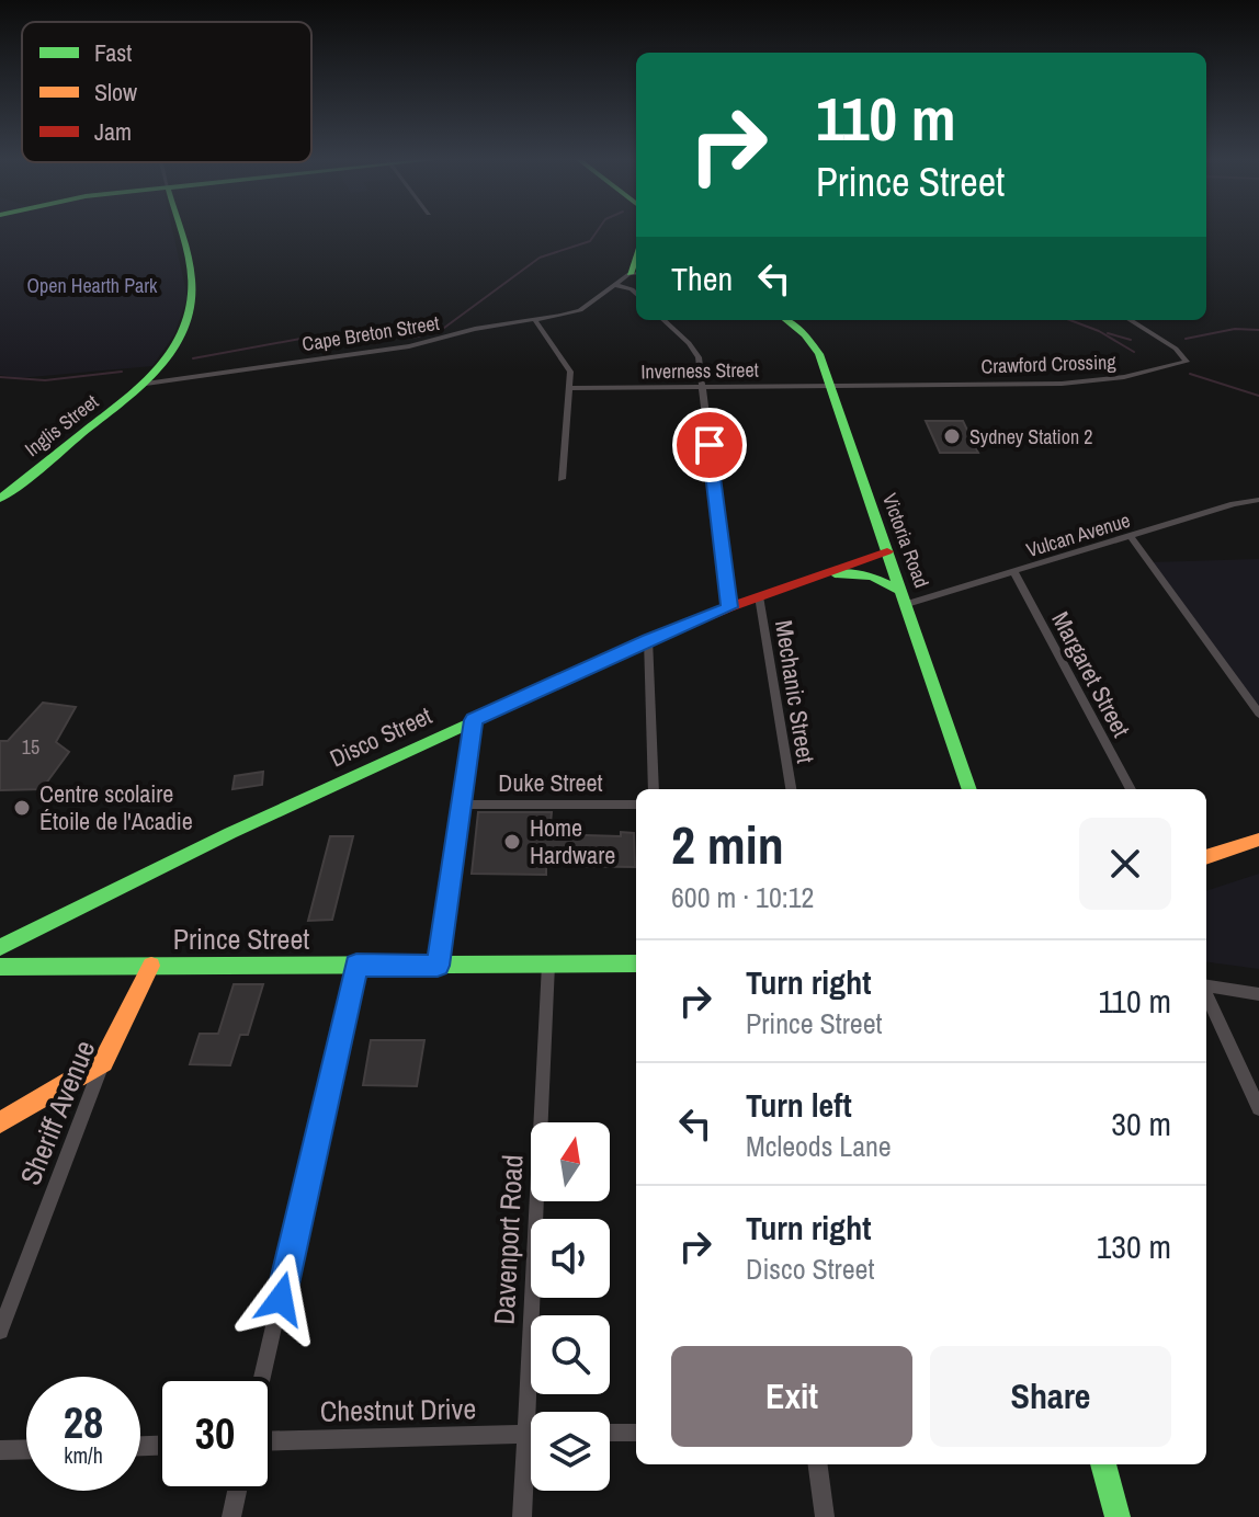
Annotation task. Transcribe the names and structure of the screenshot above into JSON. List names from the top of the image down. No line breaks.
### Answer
{"streets":{"main road":["Inglis Street","Victoria Road","Disco Street","Prince Street","Sheriff Avenue"],"street":["Cape Breton Street","Crawford Crossing","Inverness Street","Vulcan Avenue","Margaret Street","Mechanic Street","Duke Street","Davenport Road","Chestnut Drive"]},"crossings":[["Cape Breton Street","Inglis Street"],["Crawford Crossing","Inverness Street"],["Crawford Crossing","Victoria Road"],["Inverness Street","Victoria Road"],["Vulcan Avenue","Victoria Road"],["Vulcan Avenue","Margaret Street"],["Victoria Road","Disco Street"],["Mechanic Street","Disco Street"],["Prince Street","Sheriff Avenue"],["Prince Street","Davenport Road"]],"parks":["Open Hearth Park"],"places":["Sydney Station 2","Centre scolaire Étoile de l'Acadie","Home Hardware"],"house_numbers":["15"],"legend":["Fast","Slow","Jam"],"north":"top","page":{"turn":["110 m","Prince Street"],"then":"Then","heading":["2 min","600 m · 10:12"],"list":[{"name":"Turn right","note":"Prince Street","value":"110 m"},{"name":"Turn left","note":"Mcleods Lane","value":"30 m"},{"name":"Turn right","note":"Disco Street","value":"130 m"}],"buttons":["Exit","Share"],"speed":"28 km/h","limit":"30"}}
